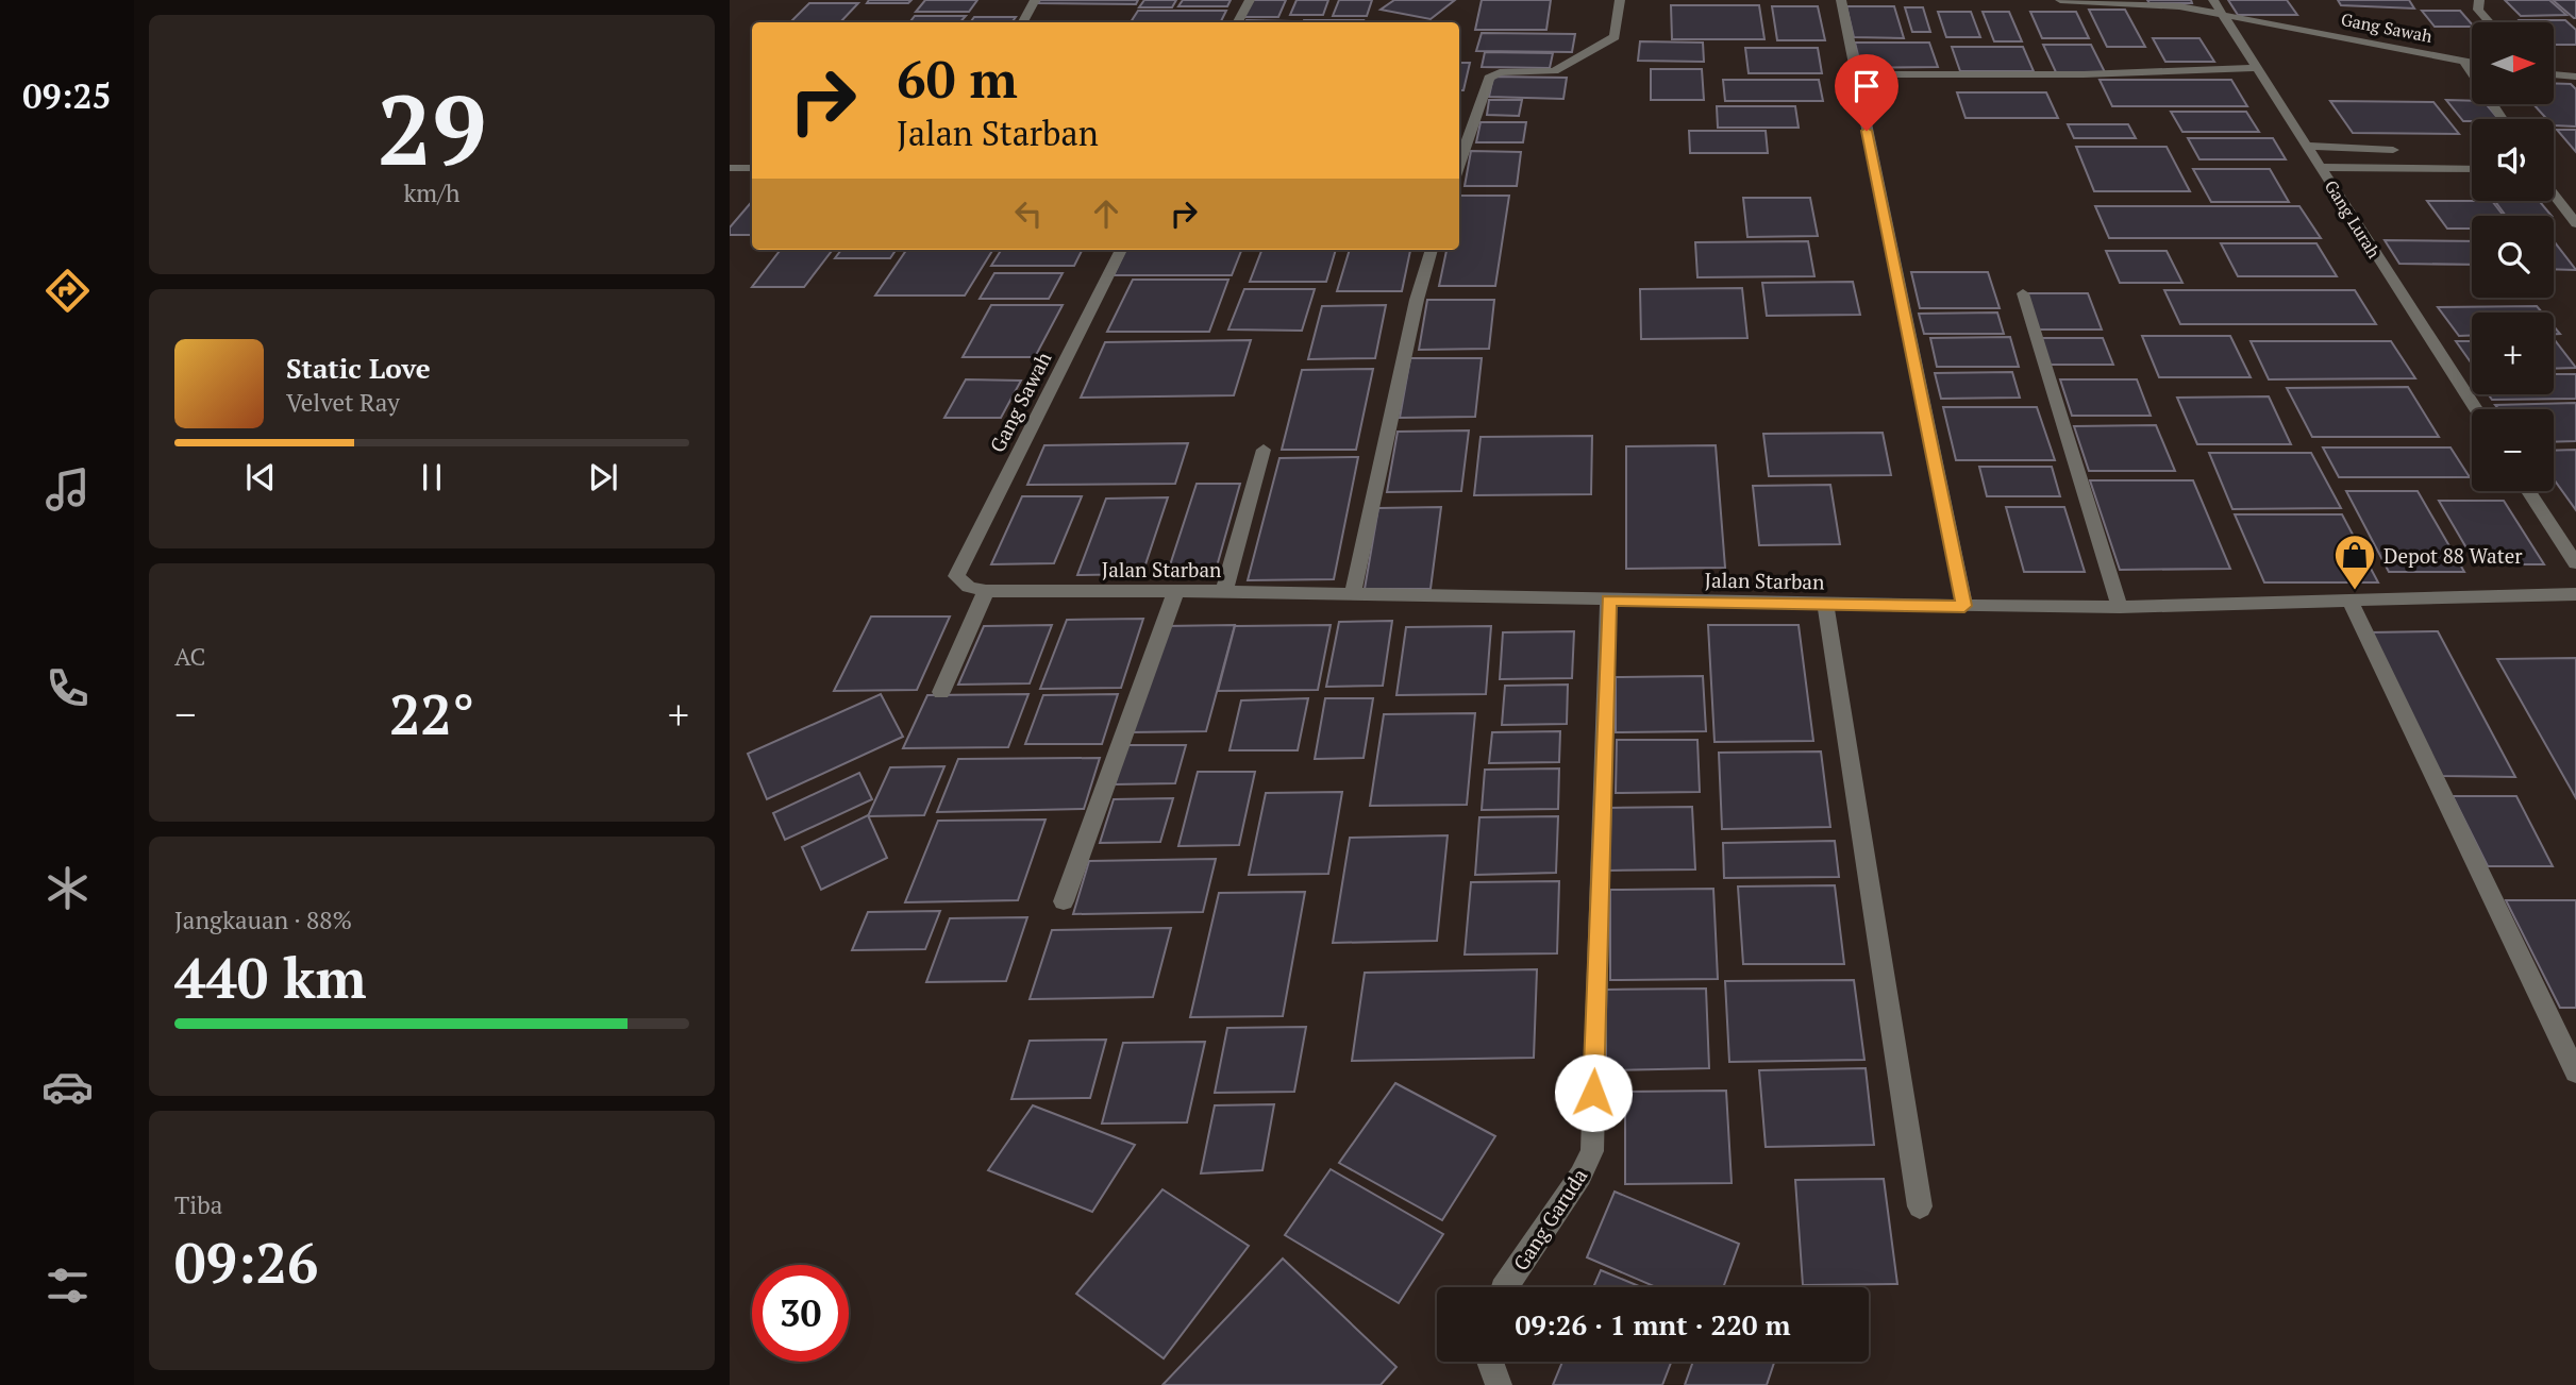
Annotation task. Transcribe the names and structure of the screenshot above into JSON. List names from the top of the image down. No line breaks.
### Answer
{"streets":{"street":["Gang Sawah","Gang Lurah","Jalan Starban","Gang Garuda"]},"crossings":[["Gang Sawah","Gang Lurah"],["Gang Sawah","Jalan Starban"],["Jalan Starban","Gang Garuda"]],"places":{"shop":["Depot 88 Water"]},"north":"right","page":{"tabs":"09:25","tile":[["29","km/h"],"AC",["Jangkauan · 88%","440 km"],["Tiba","09:26"]],"map_buttons":["+","−"],"turn":["60 m","Jalan Starban"],"song":["Static Love","Velvet Ray"],"heat":["−","22°","+"],"limit":"30","trip":"09:26 · 1 mnt · 220 m"}}
